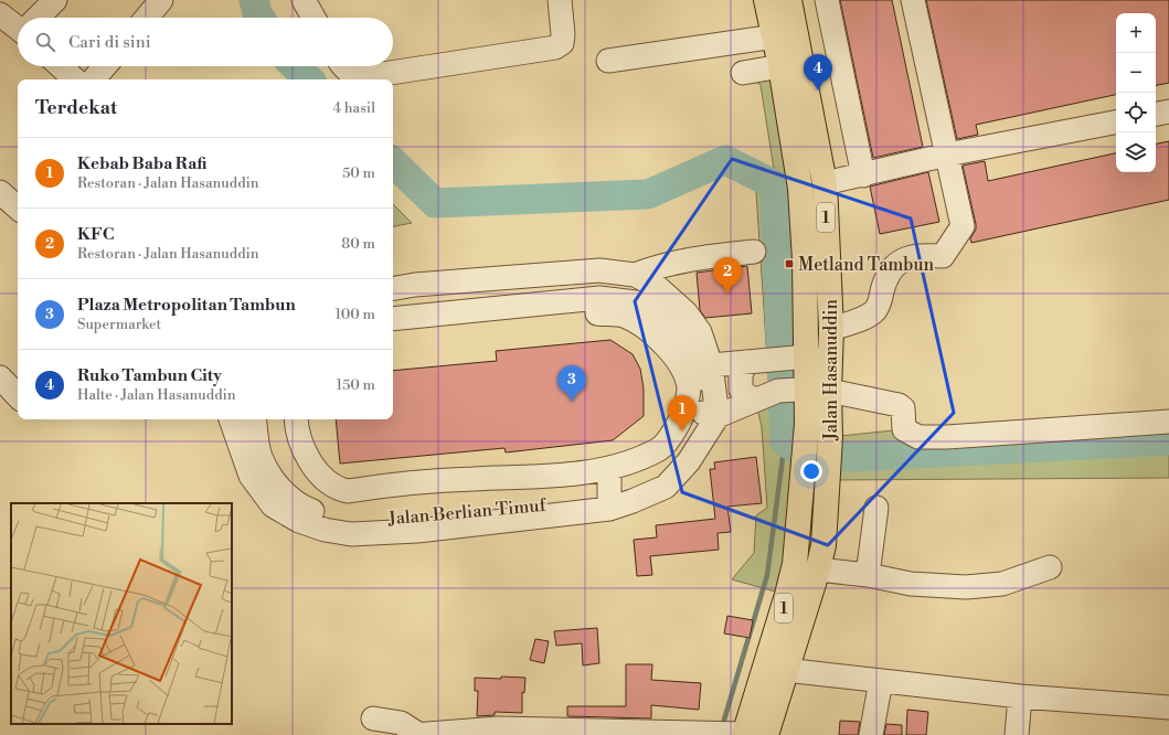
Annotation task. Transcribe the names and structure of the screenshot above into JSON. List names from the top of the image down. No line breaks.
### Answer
{"streets":{"highway":["1","Jalan Hasanuddin"],"street":["Jalan Berlian Timuf"]},"places":{"transit":["Metland Tambun"]},"page":{"map_buttons":["+","−"],"search":"Cari di sini","pins":["4","2","3","1"],"heading":["Terdekat","4 hasil"],"list":[{"mark":"1","name":"Kebab Baba Rafi","note":"Restoran · Jalan Hasanuddin","value":"50 m"},{"mark":"2","name":"KFC","note":"Restoran · Jalan Hasanuddin","value":"80 m"},{"mark":"3","name":"Plaza Metropolitan Tambun","note":"Supermarket","value":"100 m"},{"mark":"4","name":"Ruko Tambun City","note":"Halte · Jalan Hasanuddin","value":"150 m"}]}}
